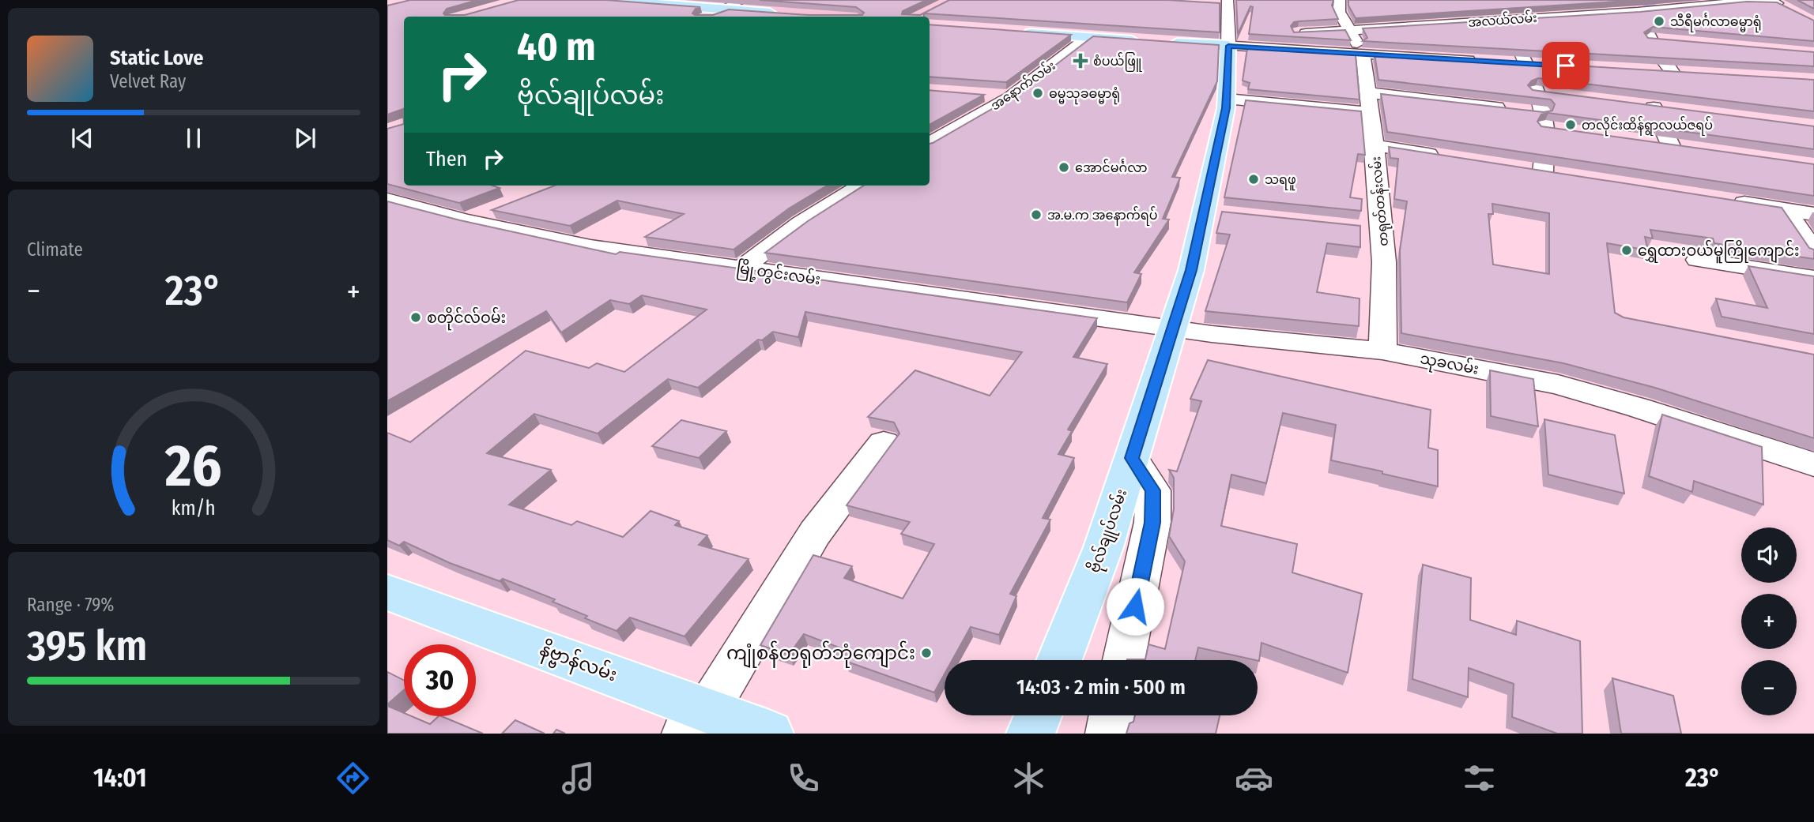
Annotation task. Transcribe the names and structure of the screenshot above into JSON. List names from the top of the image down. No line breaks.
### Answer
{"streets":{"main road":["ဗိုလ်ချုပ်လမ်း","နိဗ္ဗာန်လမ်း"],"street":["အလယ်လမ်း","အနောက်လမ်း","တရုတ်တန်းလမ်း","မြို့တွင်းလမ်း","သုခလမ်း"]},"crossings":[["အလယ်လမ်း","တရုတ်တန်းလမ်း"],["အလယ်လမ်း","ဗိုလ်ချုပ်လမ်း"],["တရုတ်တန်းလမ်း","သုခလမ်း"],["မြို့တွင်းလမ်း","သုခလမ်း"],["မြို့တွင်းလမ်း","ဗိုလ်ချုပ်လမ်း"],["သုခလမ်း","ဗိုလ်ချုပ်လမ်း"]],"places":{"other":["သီရီမင်္ဂလာဓမ္မာရုံ","ဓမ္မသုခဓမ္မာရုံ","တလိုင်းထိန်ရွာလယ်ဇရပ်","အောင်မင်္ဂလာ","သရဖူ","အ.မ.က အနောက်ရပ်","ရွှေထားဝယ်မူကြိုကျောင်း","စတိုင်လ်ဝမ်း","ကျုံစန်တရုတ်ဘုံကျောင်း"],"health":["စံပယ်ဖြူ"]},"page":{"turn":["40 m","ဗိုလ်ချုပ်လမ်း"],"song":["Static Love","Velvet Ray"],"then":"Then","tile":["Climate",["Range · 79%","395 km"]],"heat":["−","23°","+"],"map_buttons":["+","−"],"limit":"30","trip":"14:03 · 2 min · 500 m","tabs":["14:01","23°"],"gauge":["26","km/h"]}}
